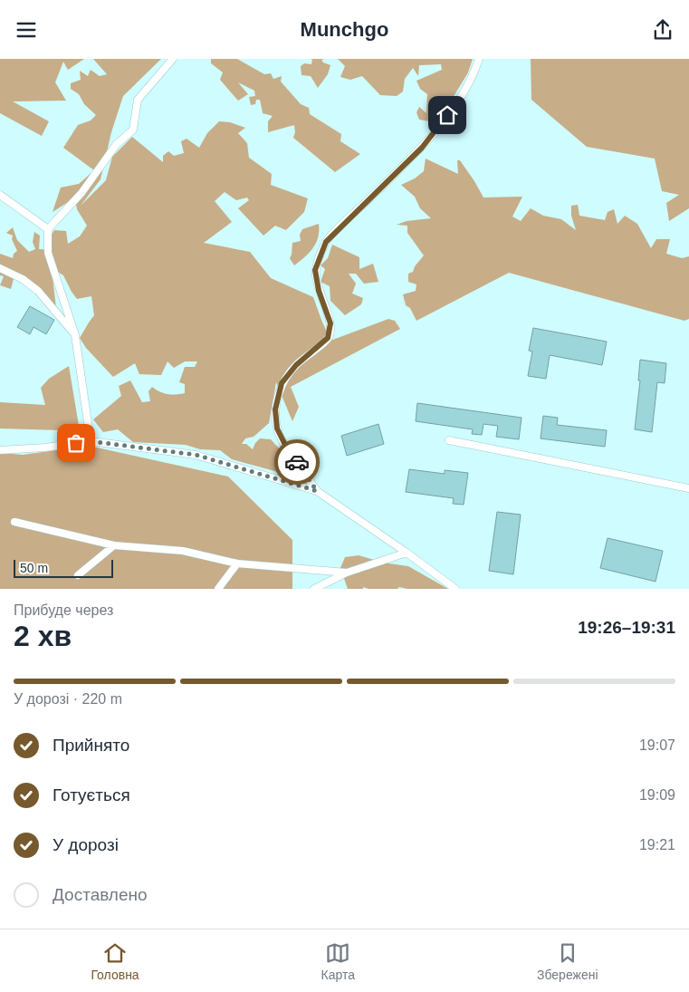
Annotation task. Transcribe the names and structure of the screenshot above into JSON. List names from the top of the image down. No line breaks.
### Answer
{"scale_bar":"50 m","page":{"header":"Munchgo","scale":"50 m","heading":["2 хв","Прибуде через","19:26–19:31"],"bar":"У дорозі · 220 m","list":[["Прийнято","19:07"],["Готується","19:09"],["У дорозі","19:21"],"Доставлено"],"tabs":["Головна","Карта","Збережені"]}}
